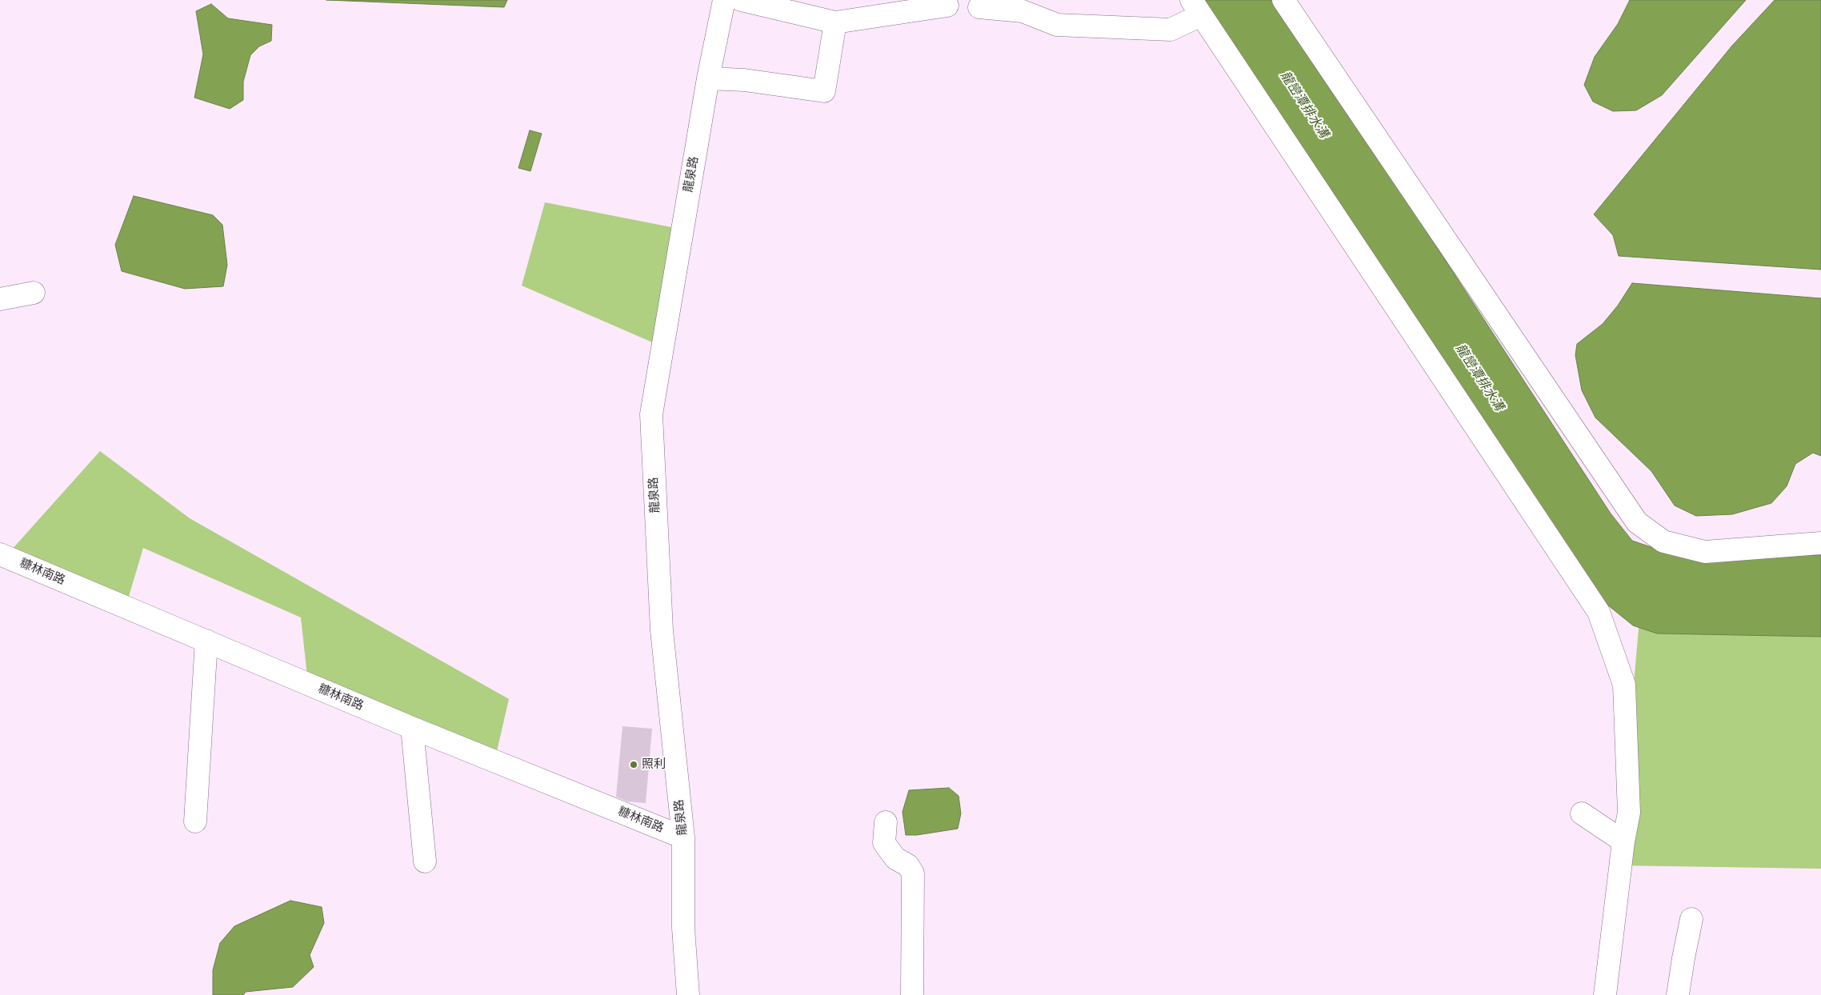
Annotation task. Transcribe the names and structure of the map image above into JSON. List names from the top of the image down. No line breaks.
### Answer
{"streets":{"street":["龍泉路","糠林南路"]},"crossings":[["龍泉路","糠林南路"]],"water":["龍巒潭排水溝"],"places":["照利"]}
